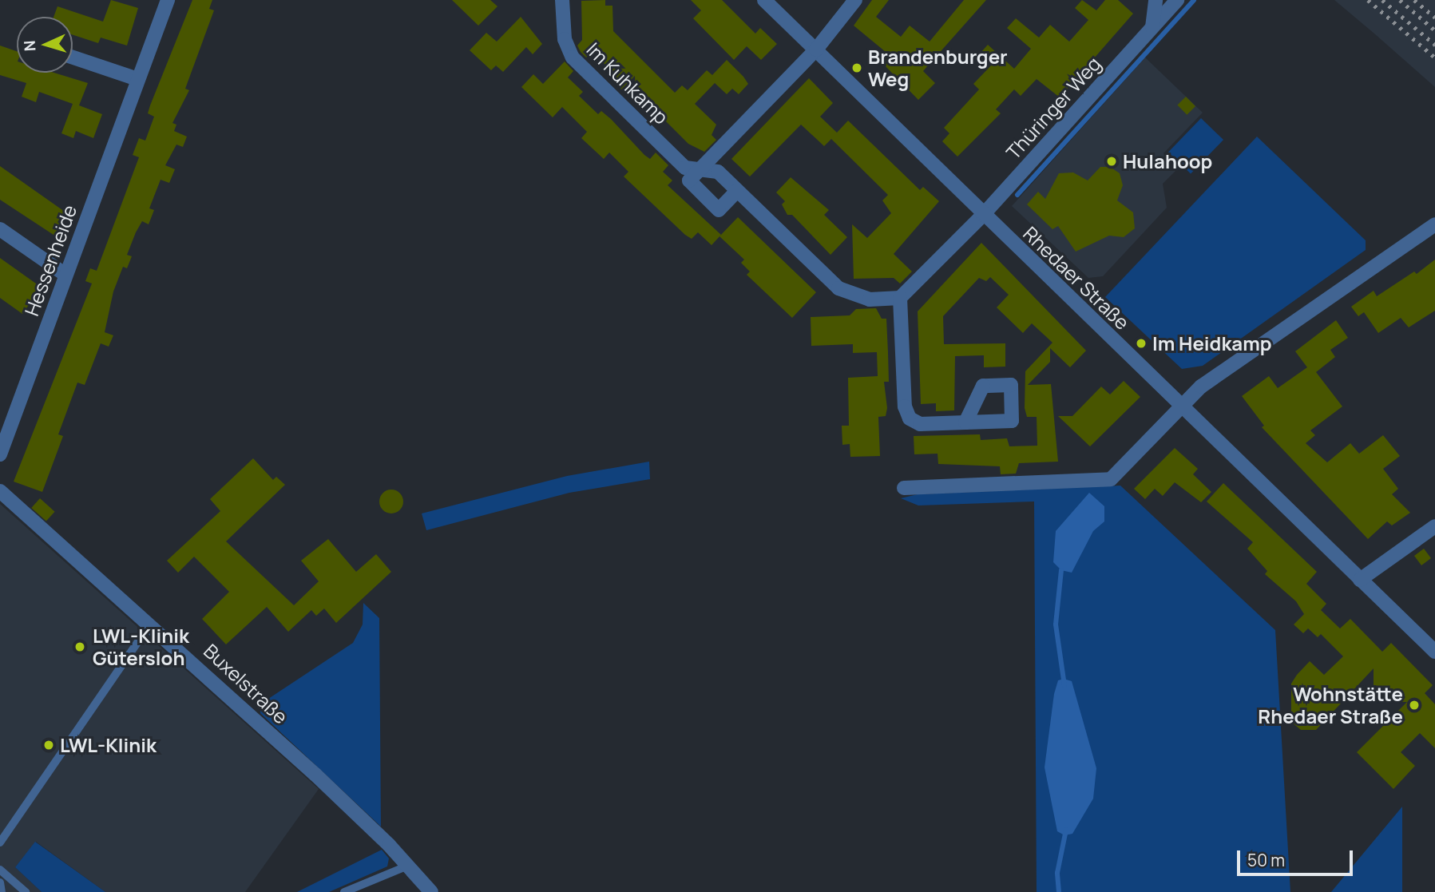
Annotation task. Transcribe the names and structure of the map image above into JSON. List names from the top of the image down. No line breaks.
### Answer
{"streets":{"street":["Im Kuhkamp","Thüringer Weg","Hessenheide","Rhedaer Straße","Buxelstraße"]},"crossings":[["Thüringer Weg","Rhedaer Straße"]],"places":["Brandenburger Weg","Hulahoop","Im Heidkamp","LWL-Klinik Gütersloh","Wohnstätte Rhedaer Straße","LWL-Klinik"],"scale_bar":"50 m","north":"left"}
